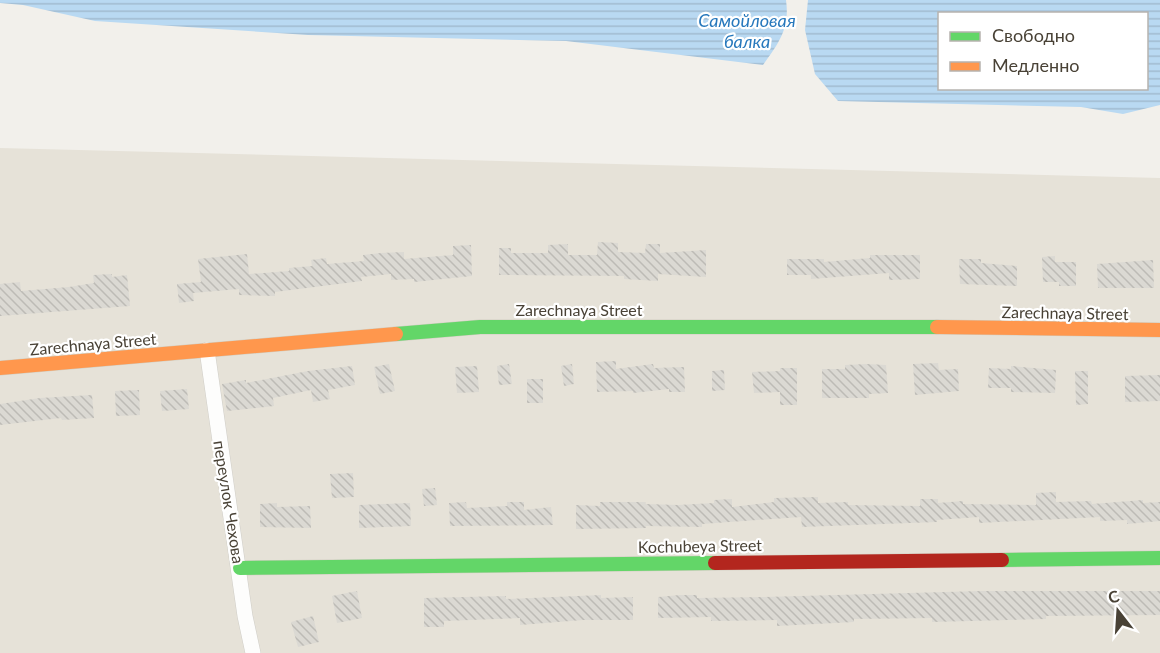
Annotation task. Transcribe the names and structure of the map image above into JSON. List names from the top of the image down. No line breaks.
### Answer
{"streets":{"main road":["Zarechnaya Street","Kochubeya Street"],"street":["переулок Чехова"]},"crossings":[["Zarechnaya Street","переулок Чехова"],["переулок Чехова","Kochubeya Street"]],"water":["Самойловая балка"],"legend":["Свободно","Медленно"],"north":"top"}
